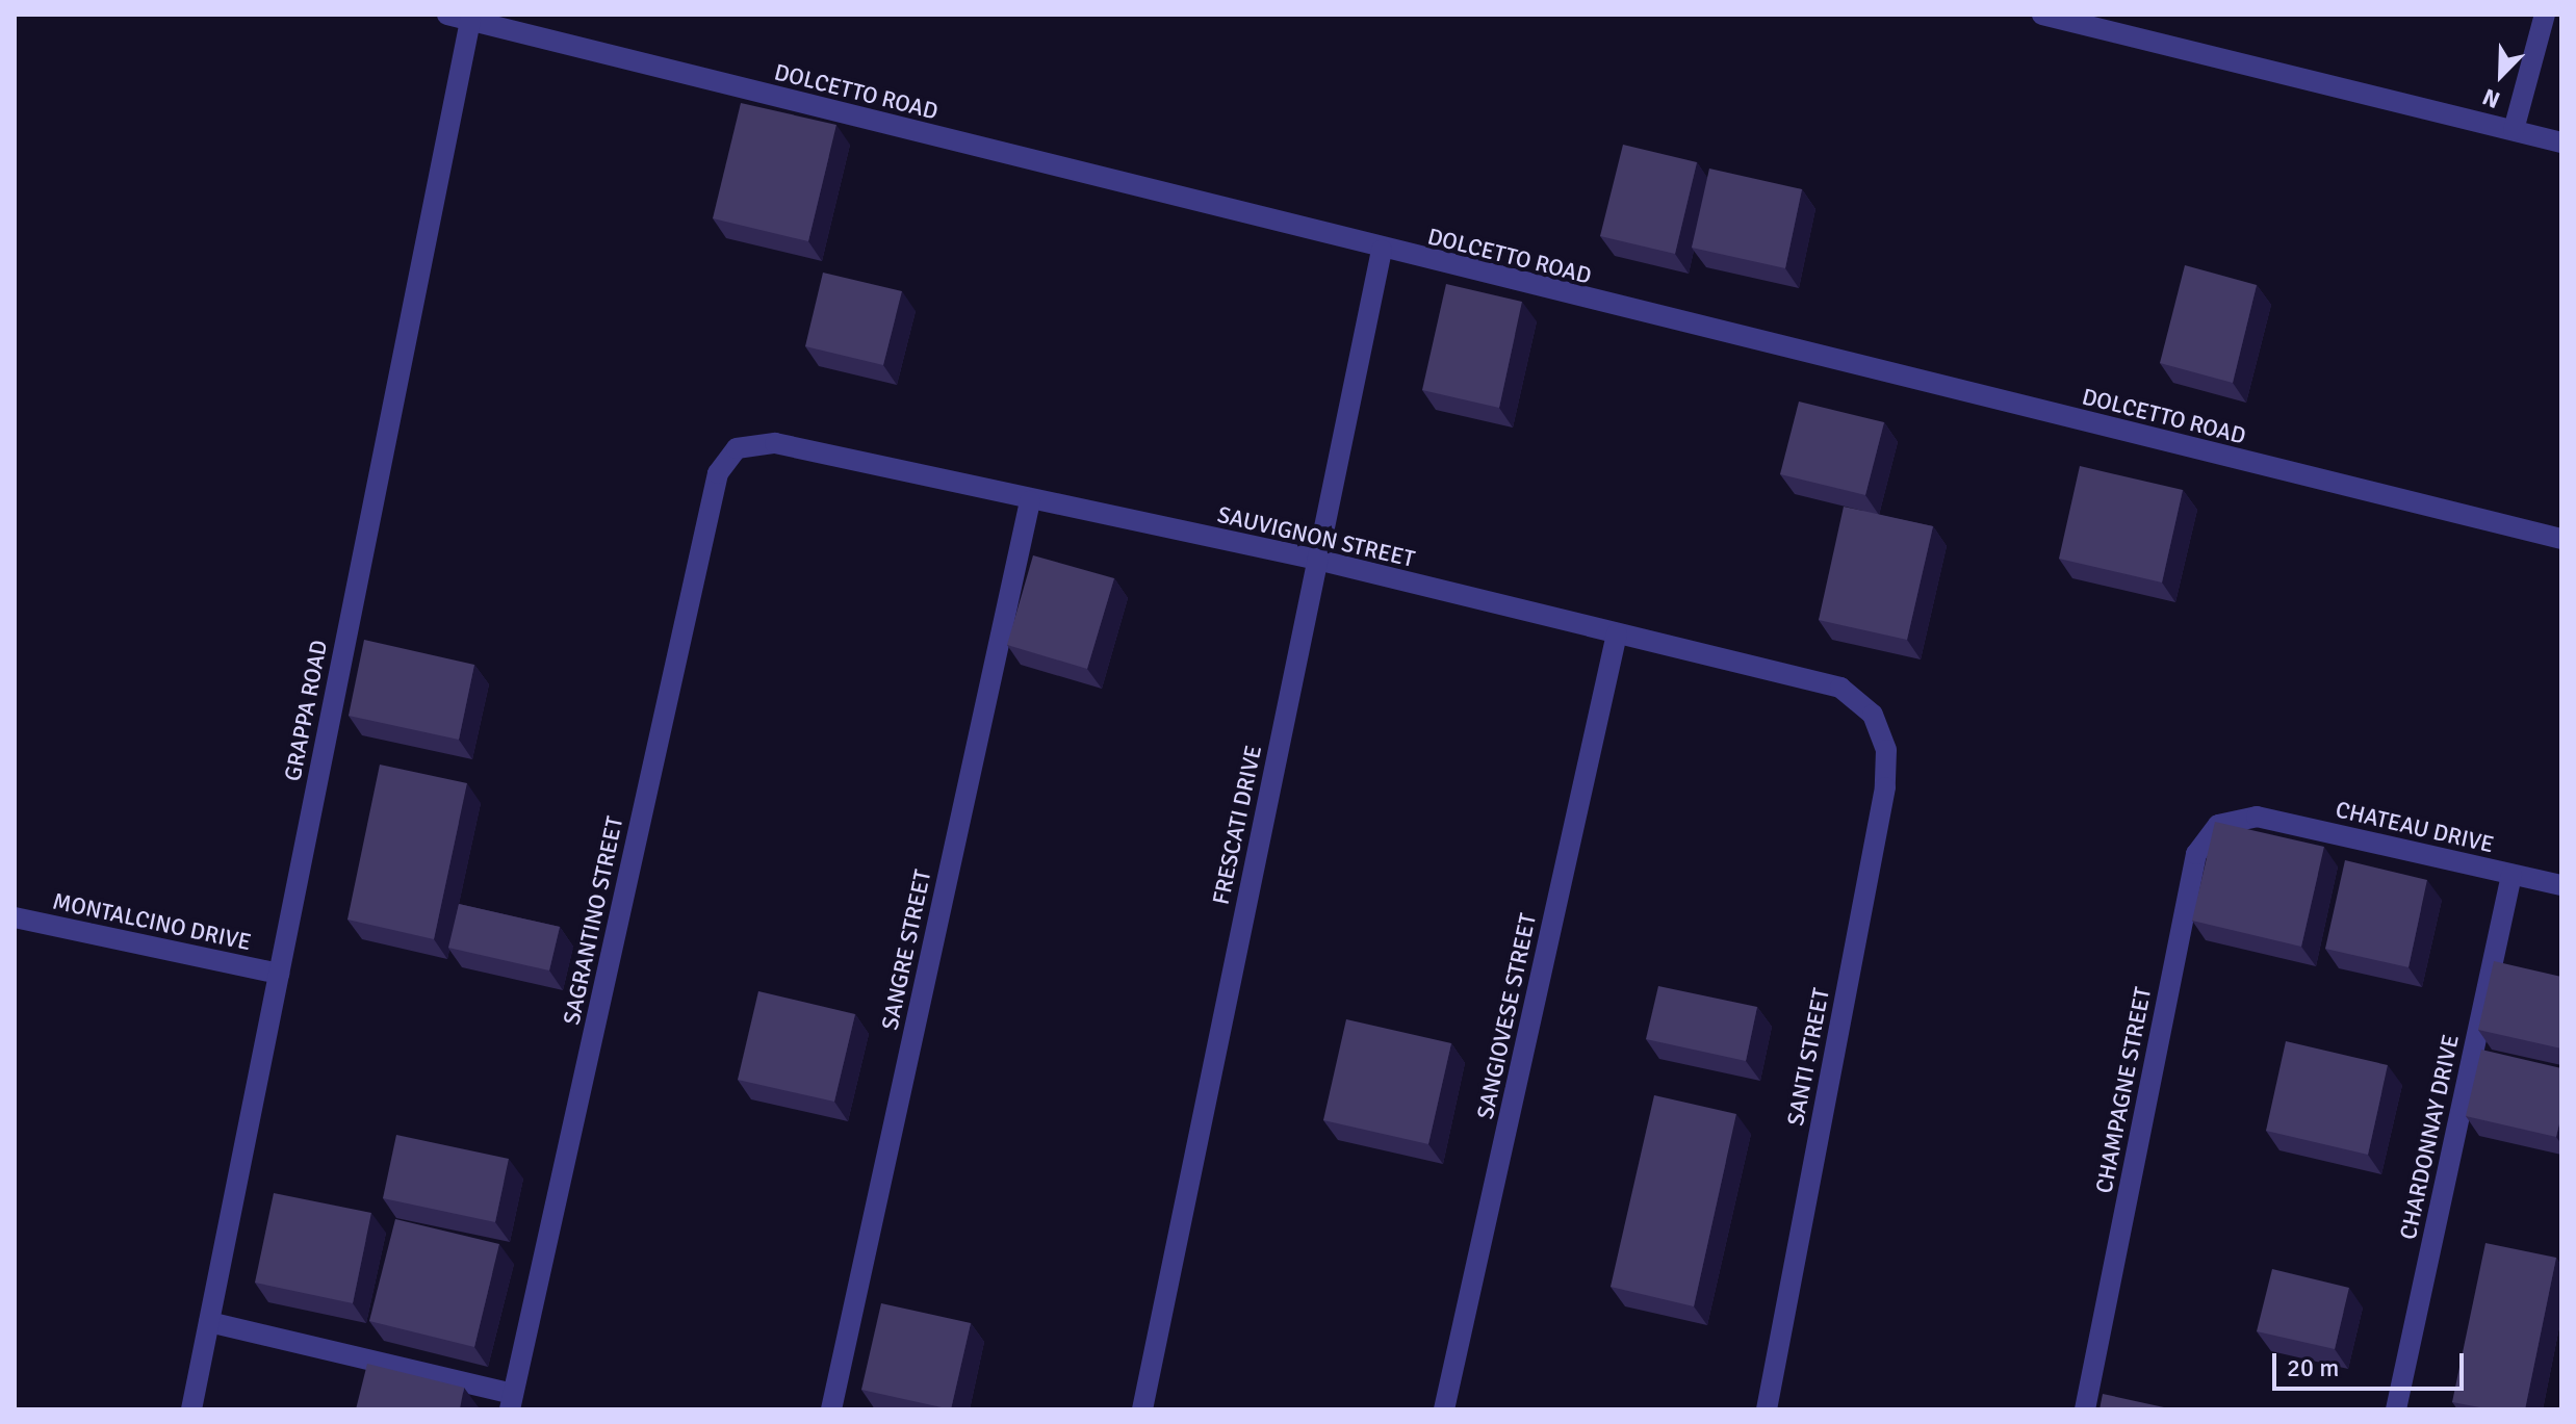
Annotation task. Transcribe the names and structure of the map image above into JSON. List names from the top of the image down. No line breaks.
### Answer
{"streets":{"street":["DOLCETTO ROAD","SAUVIGNON STREET","GRAPPA ROAD","FRESCATI DRIVE","CHATEAU DRIVE","SAGRANTINO STREET","MONTALCINO DRIVE","SANGRE STREET","SANGIOVESE STREET","SANTI STREET","CHAMPAGNE STREET","CHARDONNAY DRIVE"]},"crossings":[["DOLCETTO ROAD","GRAPPA ROAD"],["DOLCETTO ROAD","FRESCATI DRIVE"],["SAUVIGNON STREET","FRESCATI DRIVE"],["SAUVIGNON STREET","SAGRANTINO STREET"],["SAUVIGNON STREET","SANGRE STREET"],["SAUVIGNON STREET","SANGIOVESE STREET"],["SAUVIGNON STREET","SANTI STREET"],["GRAPPA ROAD","MONTALCINO DRIVE"],["CHATEAU DRIVE","CHAMPAGNE STREET"],["CHATEAU DRIVE","CHARDONNAY DRIVE"]],"scale_bar":"20 m","north":"bottom left"}
